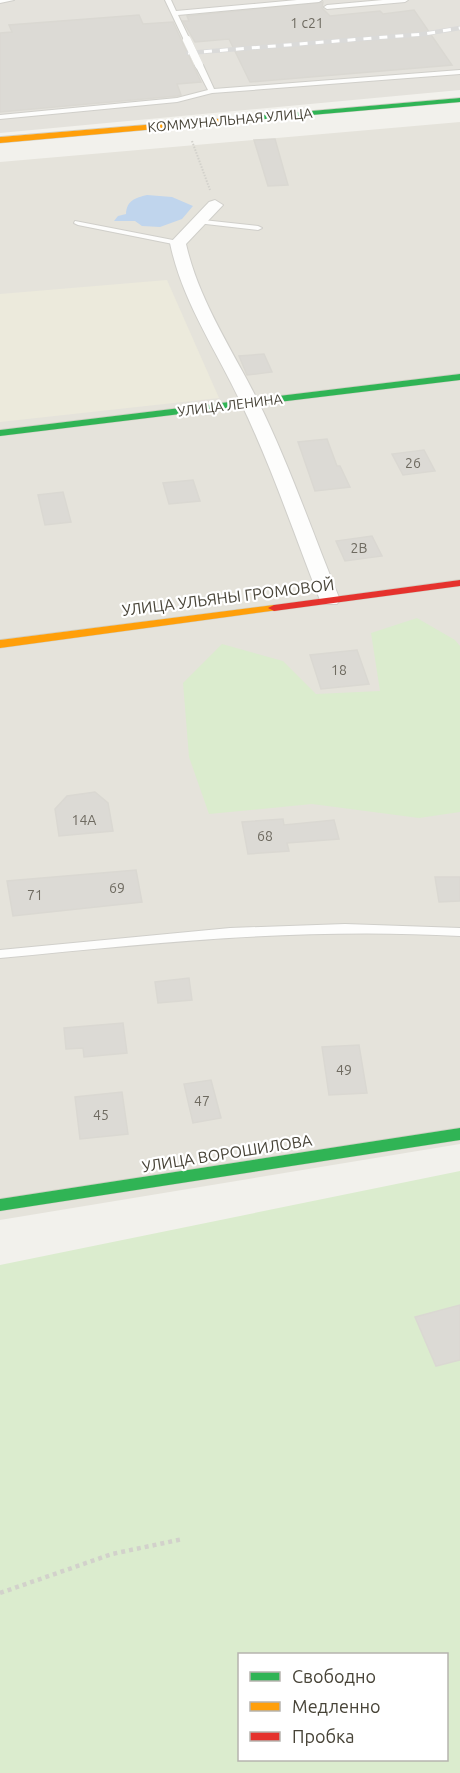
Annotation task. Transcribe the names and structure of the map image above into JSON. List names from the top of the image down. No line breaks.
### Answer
{"streets":{"street":["КОММУНАЛЬНАЯ УЛИЦА","УЛИЦА ЛЕНИНА","УЛИЦА УЛЬЯНЫ ГРОМОВОЙ","УЛИЦА ВОРОШИЛОВА"]},"house_numbers":["1 с21","26","2В","18","14А","68","69","71","49","47","45"],"legend":["Свободно","Медленно","Пробка"]}
